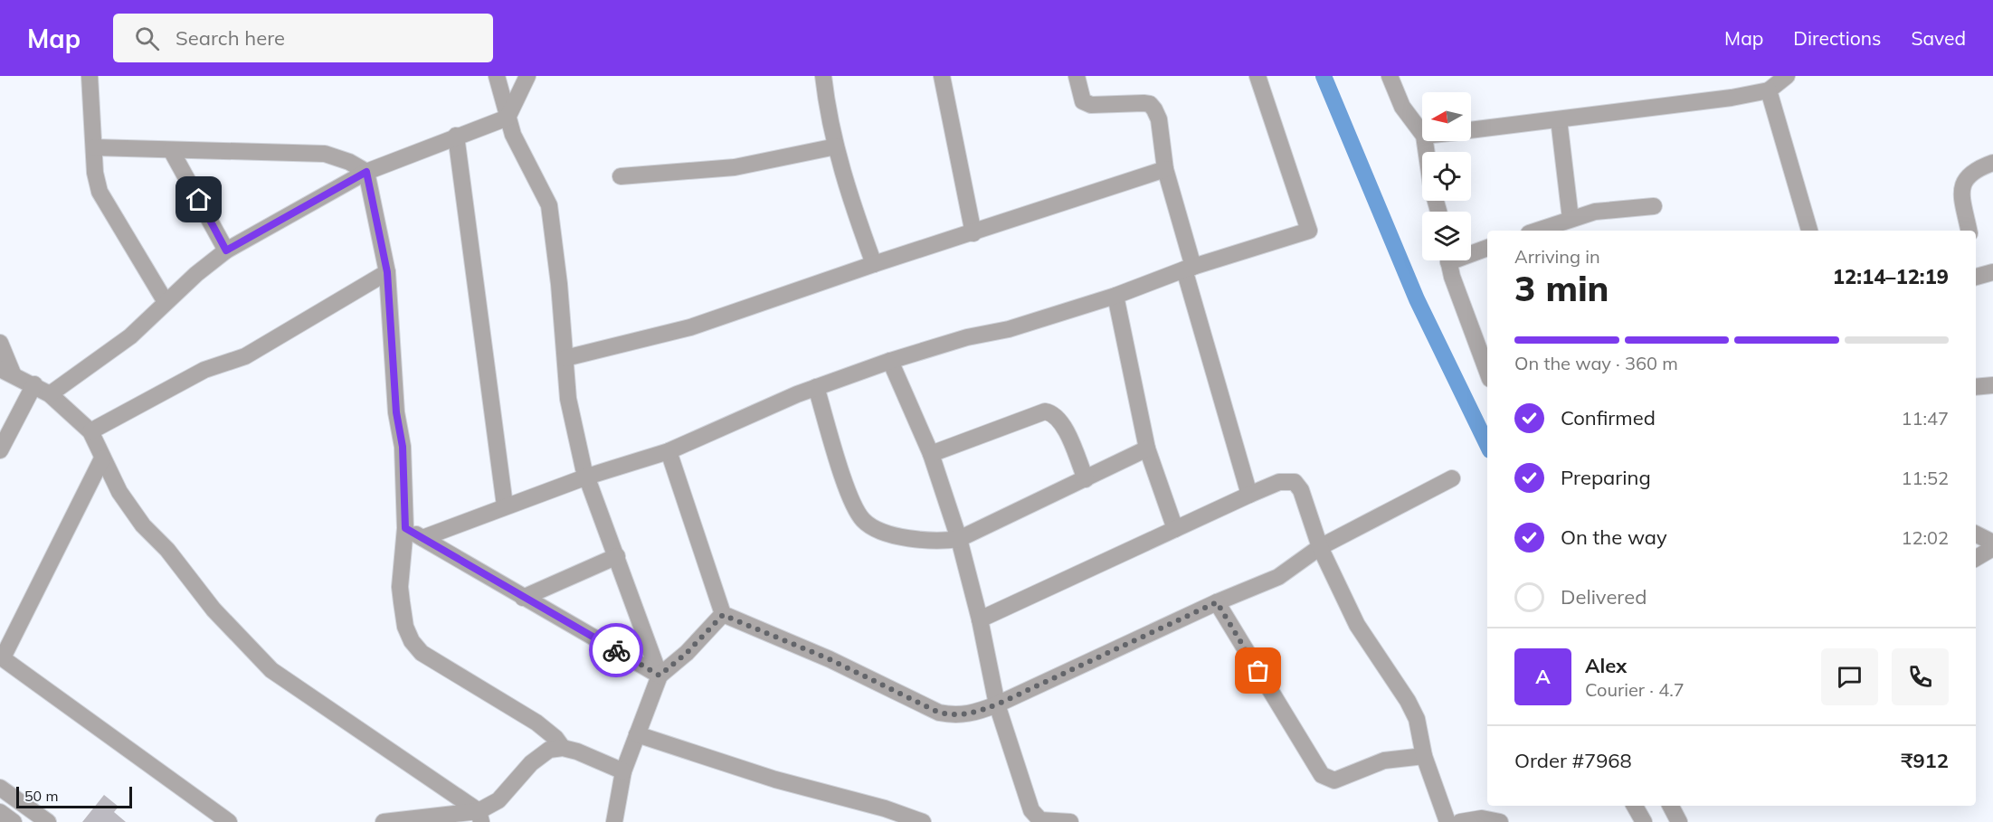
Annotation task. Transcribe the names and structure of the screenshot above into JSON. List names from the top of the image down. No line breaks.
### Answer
{"scale_bar":"50 m","north":"left","page":{"header":"Map","search":"Search here","nav":["Map","Directions","Saved"],"heading":["3 min","Arriving in","12:14–12:19"],"panel":["Alex","Courier · 4.7","Order #7968","₹912"],"bar":"On the way · 360 m","list":[["Confirmed","11:47"],["Preparing","11:52"],["On the way","12:02"],"Delivered"],"round":"A","scale":"50 m"}}
